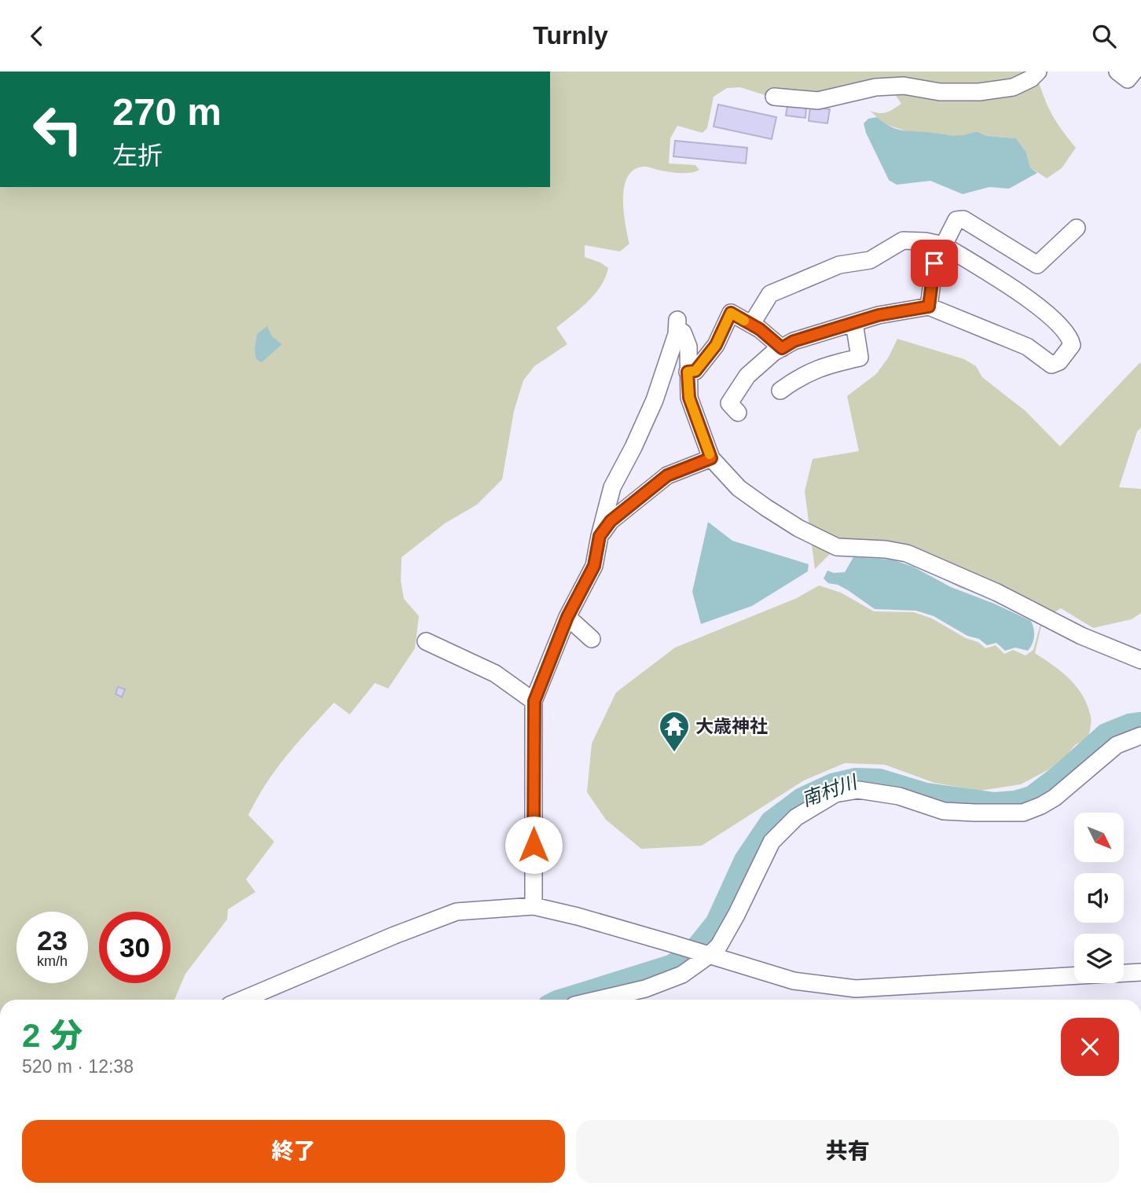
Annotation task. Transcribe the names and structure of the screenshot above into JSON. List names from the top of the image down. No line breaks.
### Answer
{"water":["南村川"],"places":{"temple":["大歳神社"]},"north":"bottom right","page":{"header":"Turnly","turn":["270 m","左折"],"speed":"23 km/h","limit":"30","heading":["2 分","520 m · 12:38"],"buttons":["終了","共有"]}}
